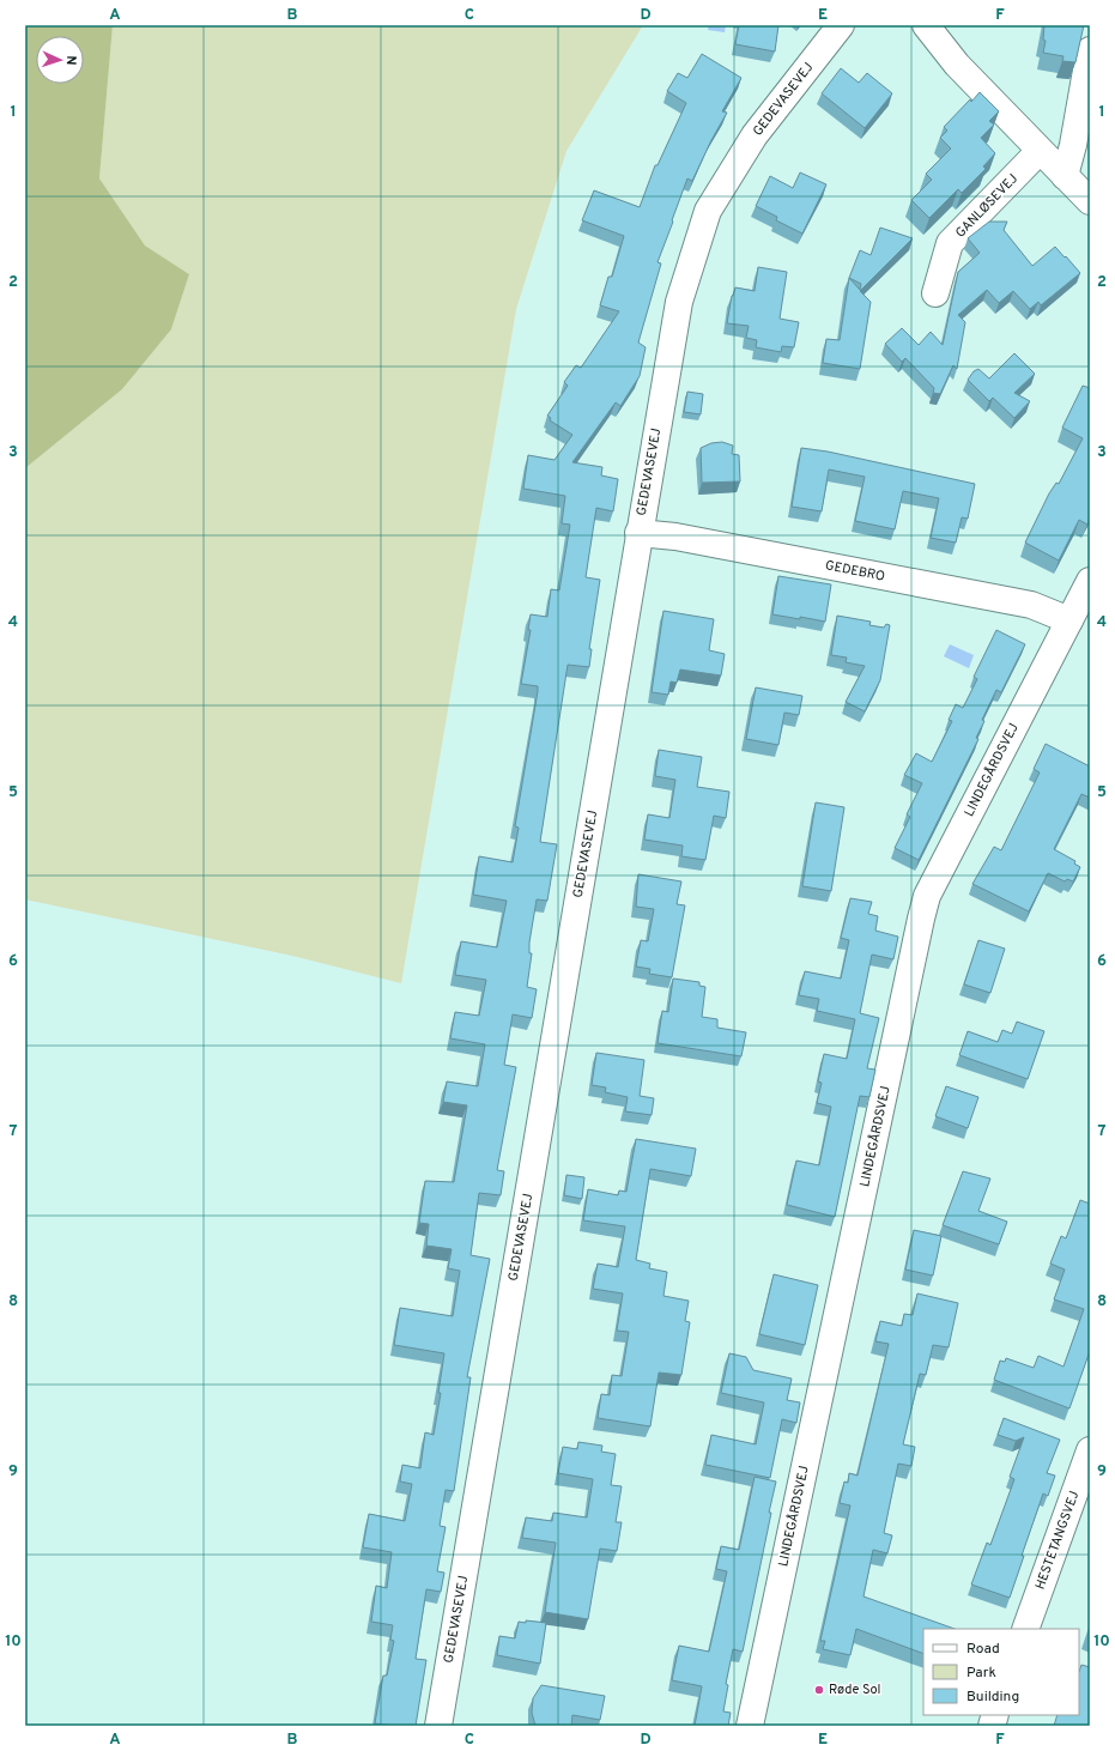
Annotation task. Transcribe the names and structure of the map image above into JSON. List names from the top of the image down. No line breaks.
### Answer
{"streets":{"street":["GEDEVASEVEJ","GANLØSEVEJ","GEDEBRO","LINDEGÅRDSVEJ","HESTETANGSVEJ"]},"crossings":[["GEDEVASEVEJ","GEDEBRO"],["GEDEBRO","LINDEGÅRDSVEJ"]],"places":["Røde Sol"],"legend":["Road","Park","Building"],"north":"right","grid":{"columns":["A","B","C","D","E","F"],"rows":["1","2","3","4","5","6","7","8","9","10"]}}
